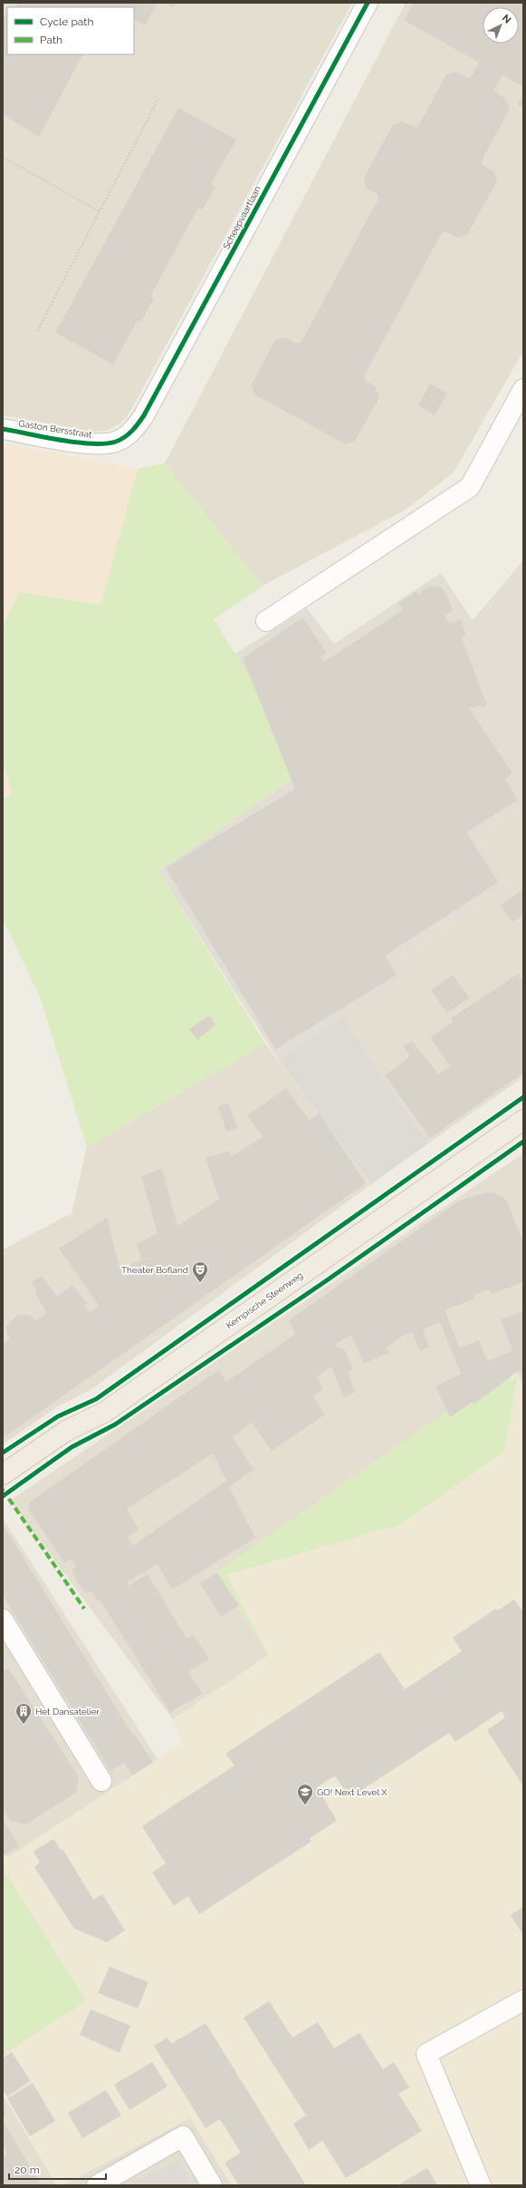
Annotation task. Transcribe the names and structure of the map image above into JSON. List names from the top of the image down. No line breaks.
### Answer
{"streets":{"main road":["Kempische Steenweg"],"street":["Scheepvaartlaan","Gaston Bersstraat"]},"crossings":[["Scheepvaartlaan","Gaston Bersstraat"]],"places":{"theatre":["Theater Bofland"],"building":["Het Dansatelier"],"school or university":["GO! Next Level X"]},"legend":["Cycle path","Path"],"scale_bar":"20 m","north":"top right"}
